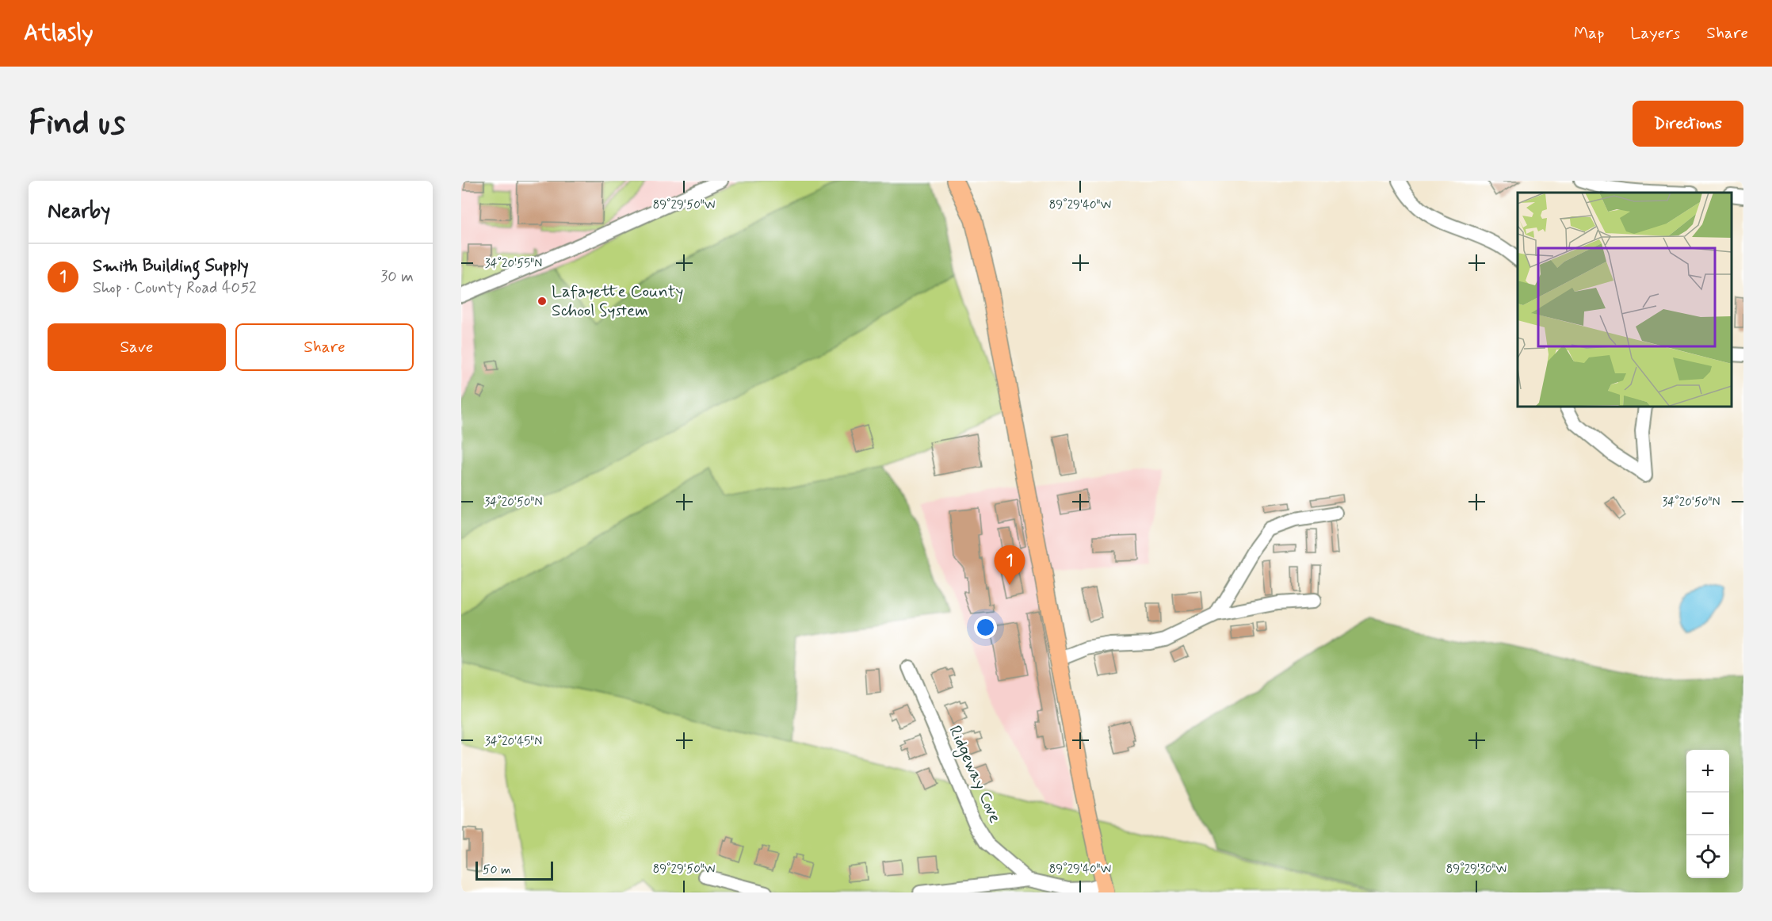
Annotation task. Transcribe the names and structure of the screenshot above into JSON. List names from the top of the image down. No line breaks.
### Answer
{"streets":{"street":["Ridgeway Cove"]},"places":["Lafayette County School System"],"scale_bar":"50 m","page":{"header":"Atlasly","nav":["Map","Layers","Share"],"buttons":["Directions",["Save","Share"]],"title":"Find us","heading":"Nearby","list":[{"mark":"1","name":"Smith Building Supply","note":"Shop · County Road 4052","value":"30 m"}],"pins":"1","map_buttons":["+","−"],"scale":"50 m"},"coordinates":["89°29'50\"W","89°29'40\"W","34°20'55\"N","34°20'50\"N","34°20'45\"N","89°29'30\"W"]}
